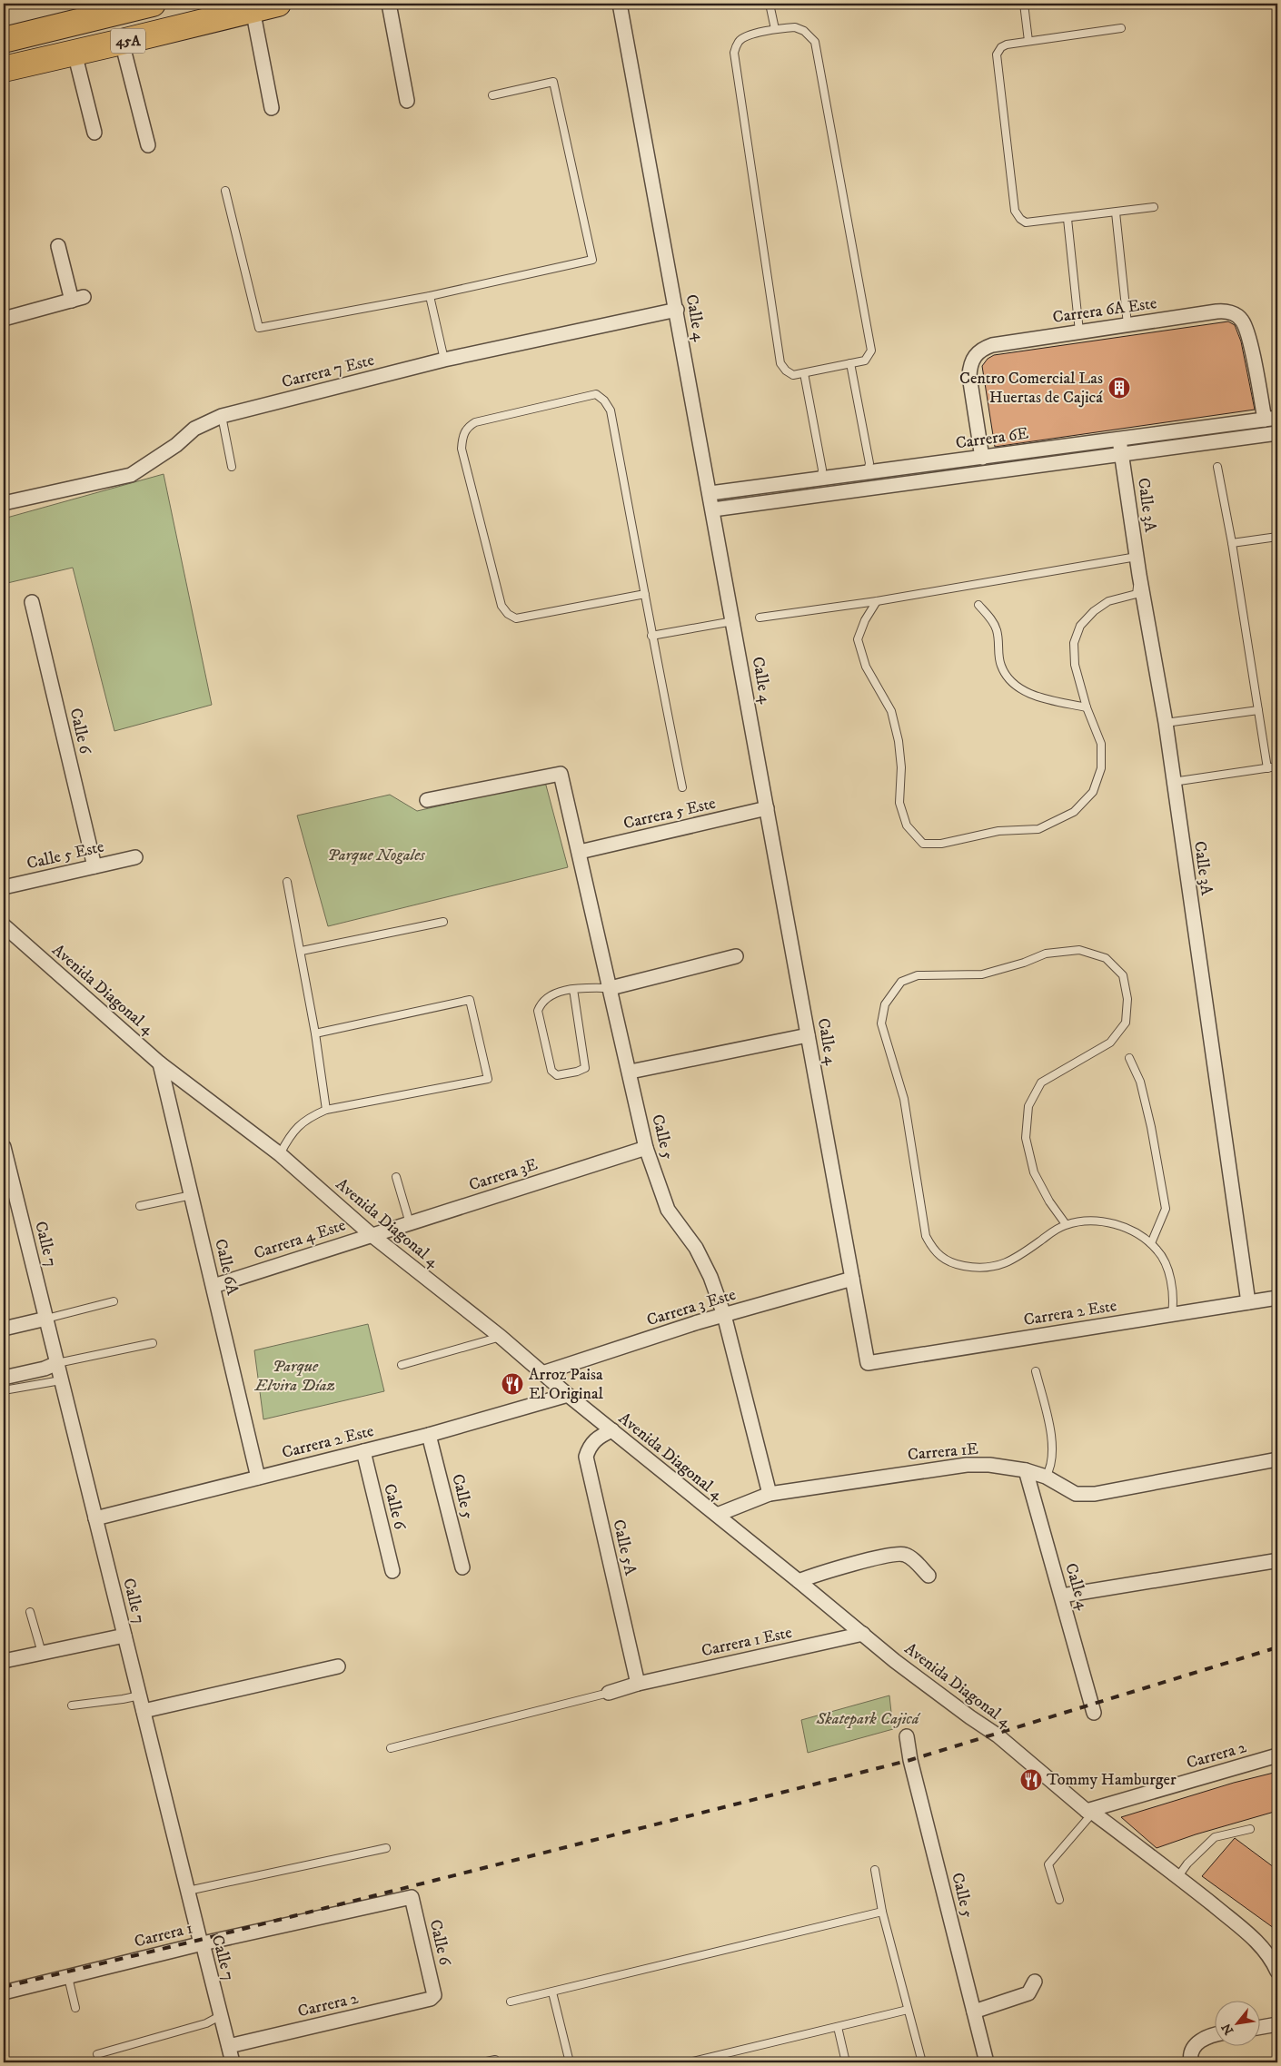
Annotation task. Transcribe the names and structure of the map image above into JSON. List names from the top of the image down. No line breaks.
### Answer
{"streets":{"highway":["45A"],"street":["Carrera 6A Este","Calle 4","Carrera 7 Este","Carrera 6E","Calle 3A","Calle 6","Carrera 5 Este","Calle 5 Este","Avenida Diagonal 4","Calle 5","Carrera 3E","Carrera 4 Este","Calle 7","Calle 6A","Carrera 3 Este","Carrera 2 Este","Carrera 1E","Calle 5A","Carrera 1 Este","Carrera 2","Carrera 1"]},"crossings":[["Carrera 6A Este","Carrera 6E"],["Calle 4","Carrera 7 Este"],["Calle 4","Carrera 6E"],["Calle 4","Carrera 5 Este"],["Calle 4","Carrera 3 Este"],["Calle 4","Carrera 2 Este"],["Calle 4","Carrera 1E"],["Carrera 6E","Calle 3A"],["Calle 3A","Carrera 2 Este"],["Calle 6","Calle 5 Este"],["Calle 6","Carrera 2 Este"],["Calle 6","Carrera 2"],["Calle 6","Carrera 1"],["Carrera 5 Este","Calle 5"],["Avenida Diagonal 4","Carrera 3E"],["Avenida Diagonal 4","Carrera 4 Este"],["Avenida Diagonal 4","Calle 6A"],["Avenida Diagonal 4","Carrera 3 Este"],["Avenida Diagonal 4","Carrera 2 Este"],["Avenida Diagonal 4","Carrera 1E"],["Avenida Diagonal 4","Calle 5A"],["Avenida Diagonal 4","Carrera 1 Este"],["Avenida Diagonal 4","Carrera 2"],["Calle 5","Carrera 3E"],["Calle 5","Carrera 3 Este"],["Calle 5","Carrera 2 Este"],["Calle 5","Carrera 1E"],["Carrera 3E","Carrera 4 Este"],["Carrera 4 Este","Calle 6A"],["Calle 7","Carrera 2 Este"],["Calle 7","Carrera 2"],["Calle 7","Carrera 1"],["Calle 6A","Carrera 2 Este"],["Calle 5A","Carrera 1 Este"]],"parks":["Parque Nogales","Parque Elvira Díaz","Skatepark Cajicá"],"places":{"building":["Centro Comercial Las Huertas de Cajicá"],"restaurant":["Arroz Paisa El Original","Tommy Hamburger"]},"north":"bottom left"}
